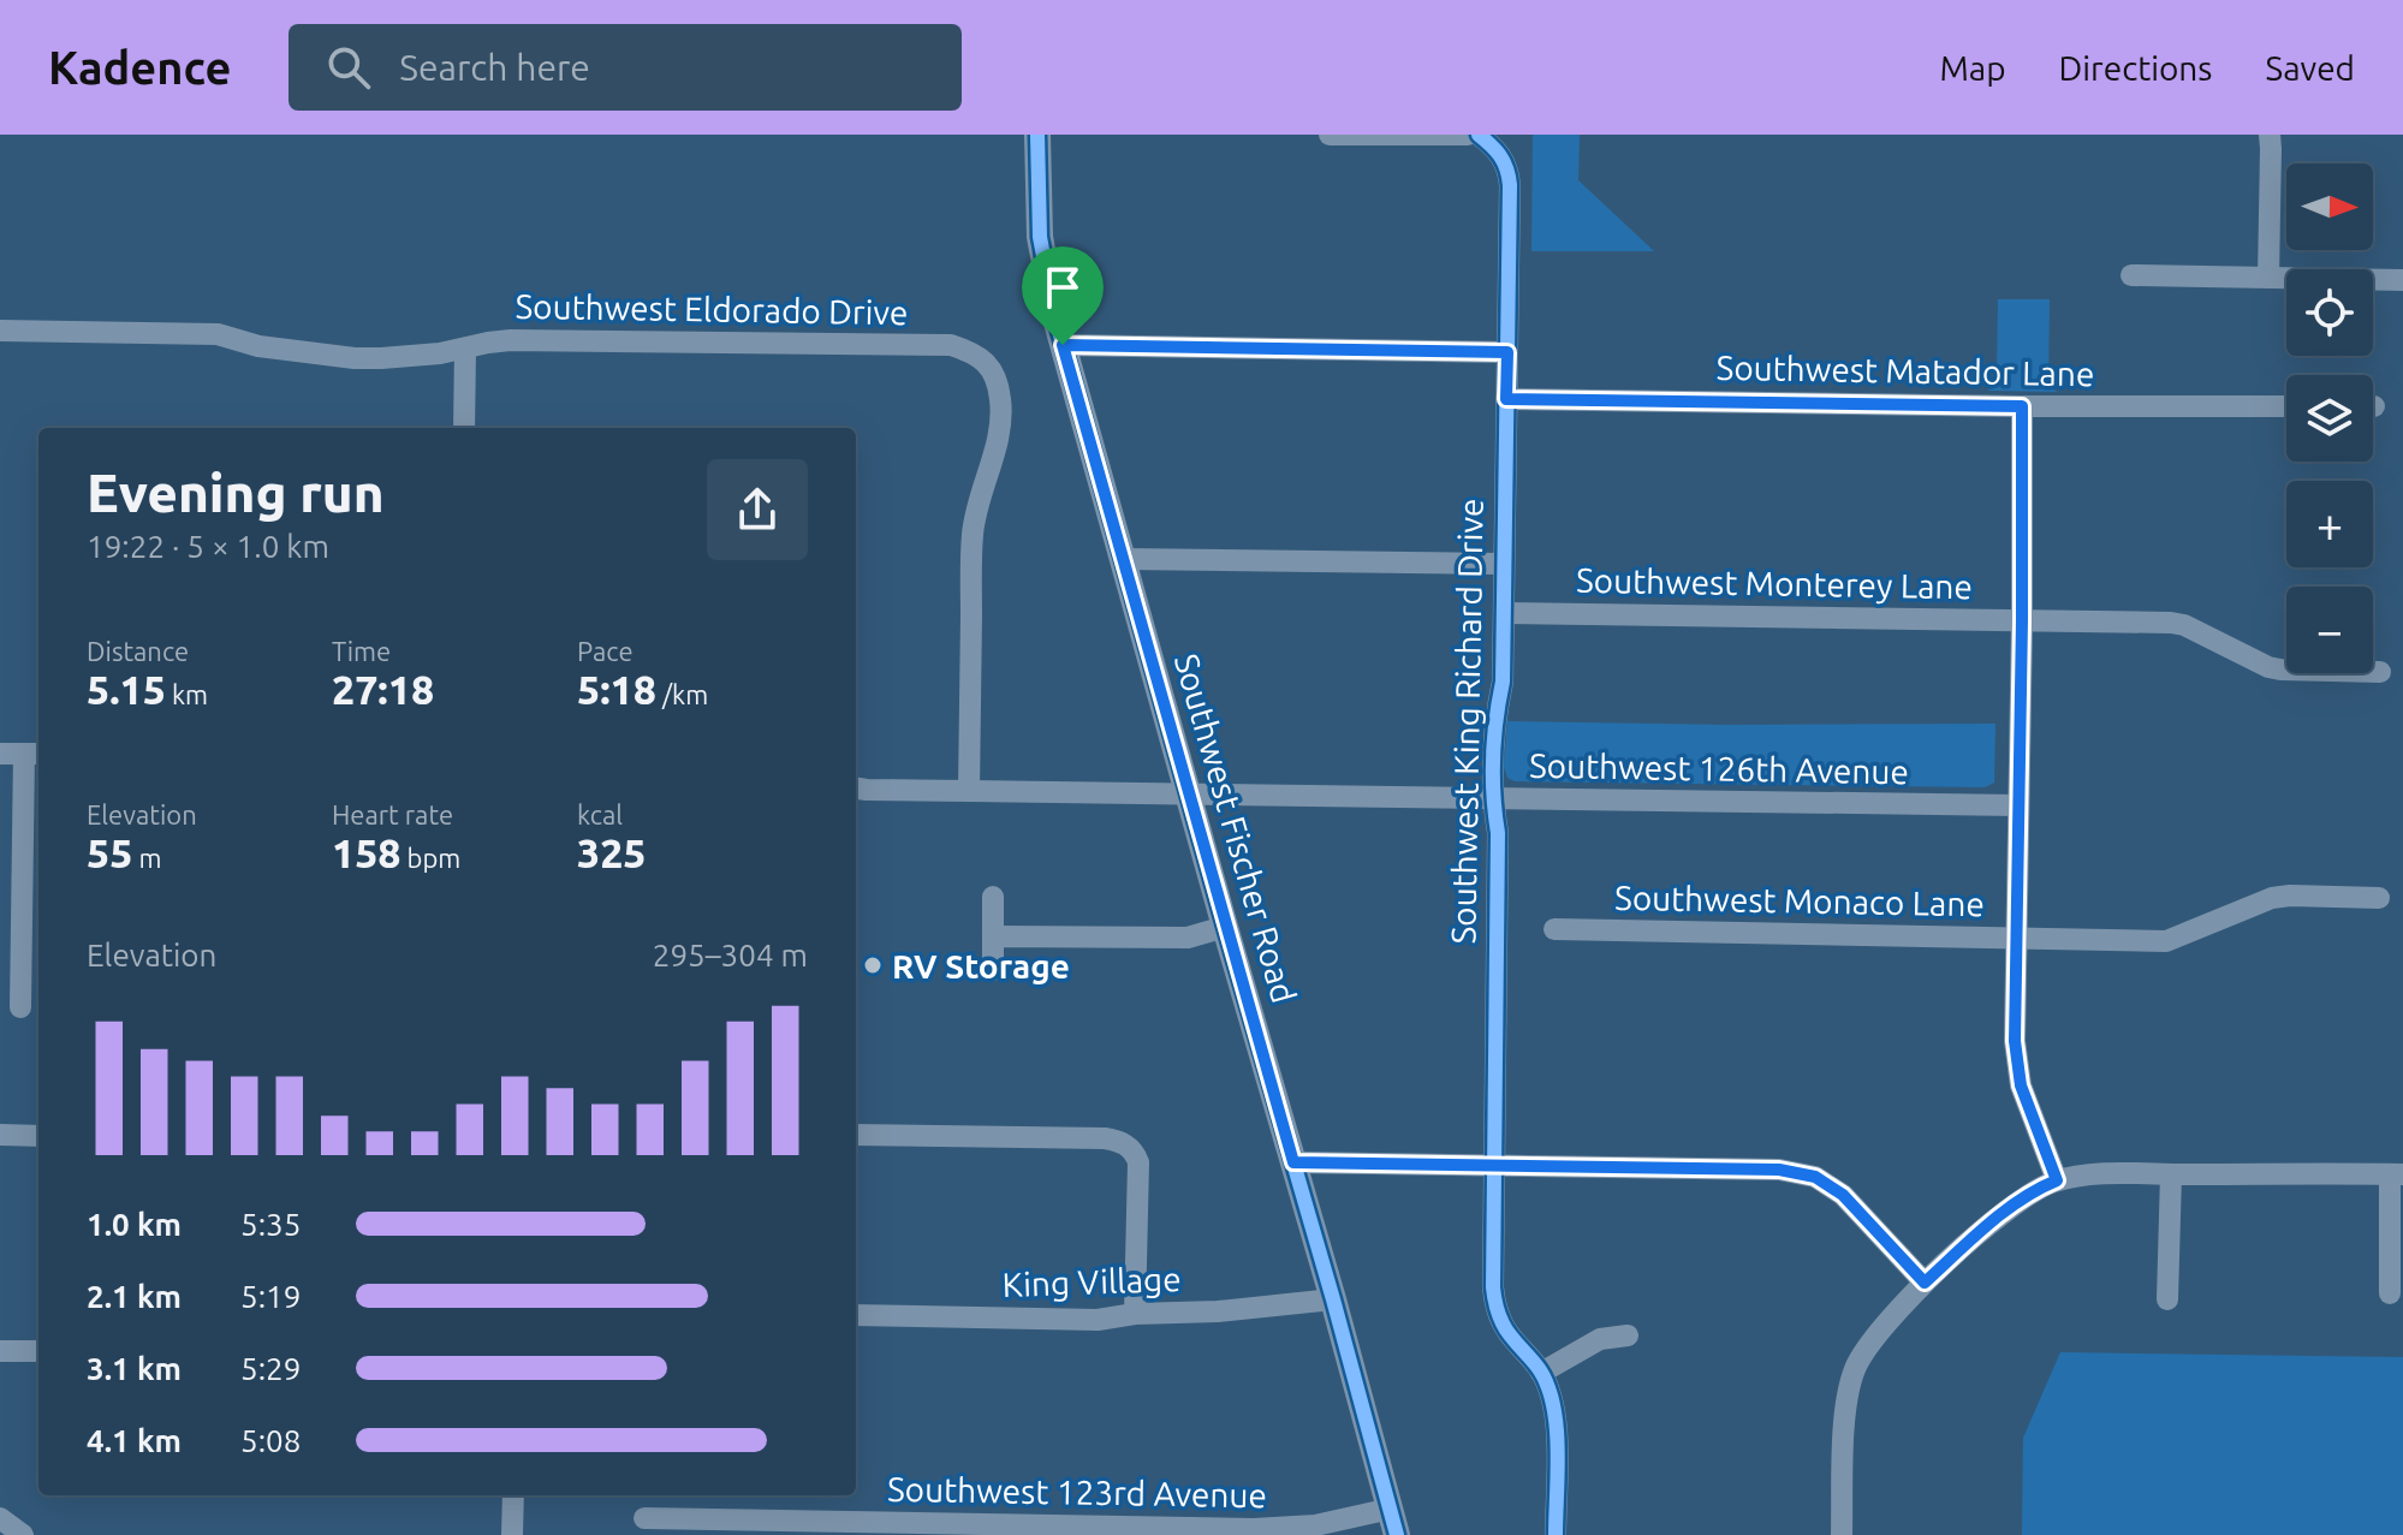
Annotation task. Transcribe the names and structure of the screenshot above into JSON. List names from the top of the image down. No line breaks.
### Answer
{"streets":{"street":["Southwest Eldorado Drive","Southwest Matador Lane","Southwest Monterey Lane","Southwest King Richard Drive","Southwest 126th Avenue","Southwest Fischer Road","Southwest Monaco Lane","King Village","Southwest 123rd Avenue"]},"crossings":[["Southwest Matador Lane","Southwest King Richard Drive"],["Southwest Monterey Lane","Southwest King Richard Drive"],["Southwest King Richard Drive","Southwest 126th Avenue"],["Southwest 126th Avenue","Southwest Fischer Road"],["Southwest Fischer Road","King Village"],["Southwest Fischer Road","Southwest 123rd Avenue"]],"places":["RV Storage"],"north":"right","page":{"header":"Kadence","search":"Search here","nav":["Map","Directions","Saved"],"map_buttons":["+","−"],"heading":["Evening run","19:22 · 5 × 1.0 km"],"stats":[["Distance","5.15 km"],["Time","27:18"],["Pace","5:18 /km"],["Elevation","55 m"],["Heart rate","158 bpm"],["kcal","325"]],"chart":["Elevation","295–304 m"],"list":[{"name":"1.0 km","note":"5:35"},{"name":"2.1 km","note":"5:19"},{"name":"3.1 km","note":"5:29"},{"name":"4.1 km","note":"5:08"}]}}
